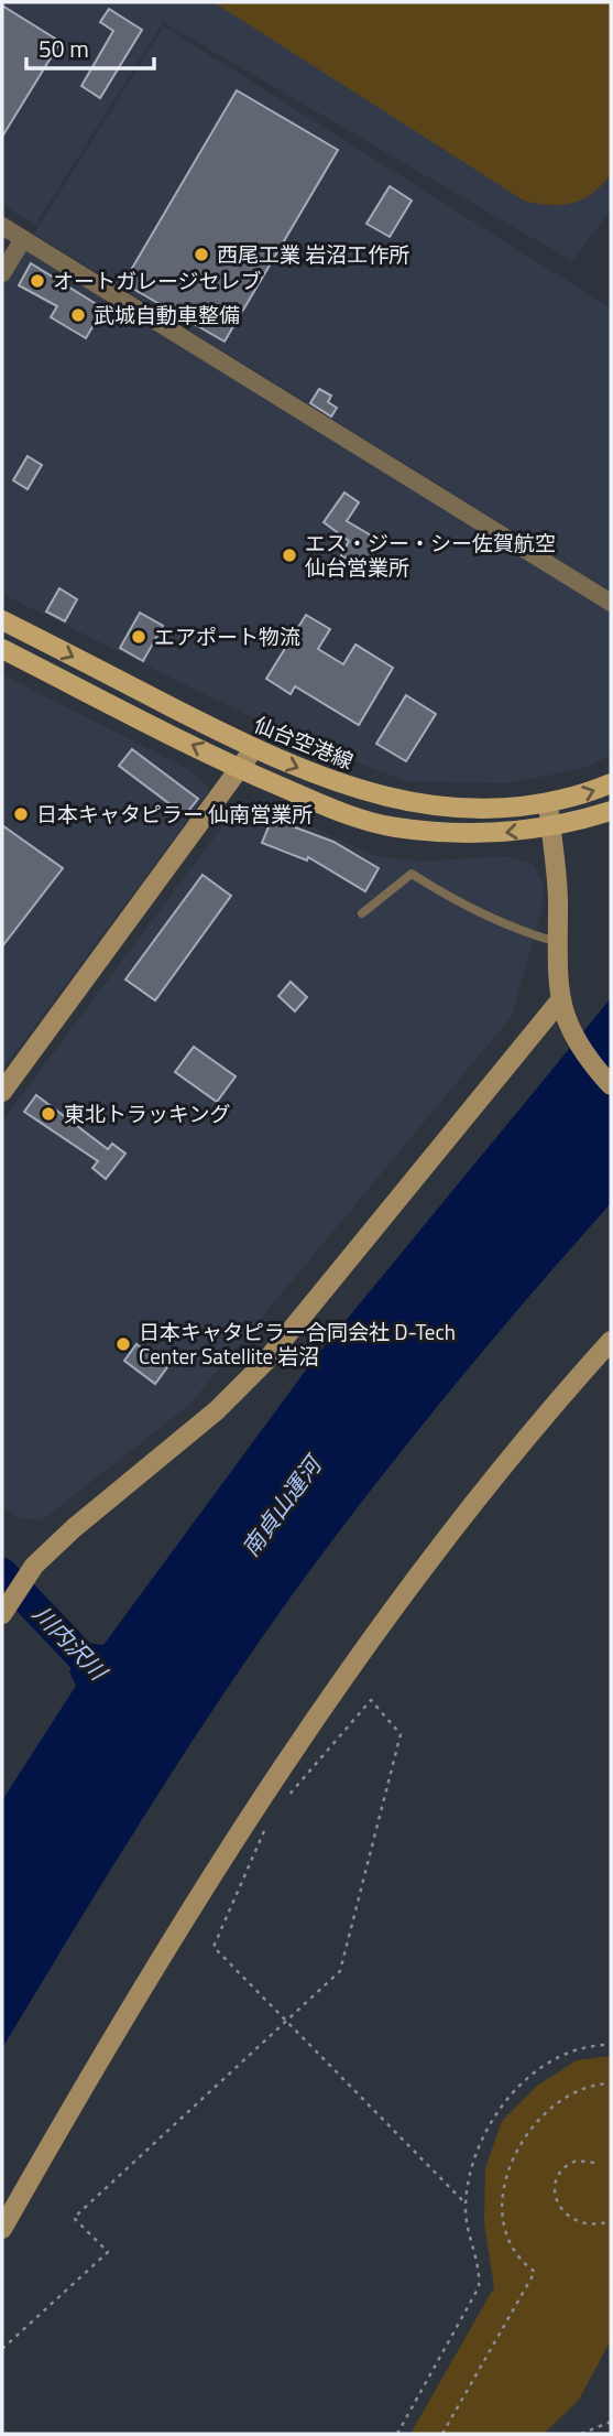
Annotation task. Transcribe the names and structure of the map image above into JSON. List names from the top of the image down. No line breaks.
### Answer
{"streets":{"main road":["仙台空港線"]},"water":["南貞山運河","川内沢川"],"places":["西尾工業 岩沼工作所","オートガレージセレブ","武城自動車整備","エス・ジー・シー佐賀航空 仙台営業所","エアポート物流","日本キャタピラー 仙南営業所","東北トラッキング","日本キャタピラー合同会社 D-Tech Center Satellite 岩沼"],"scale_bar":"50 m"}
